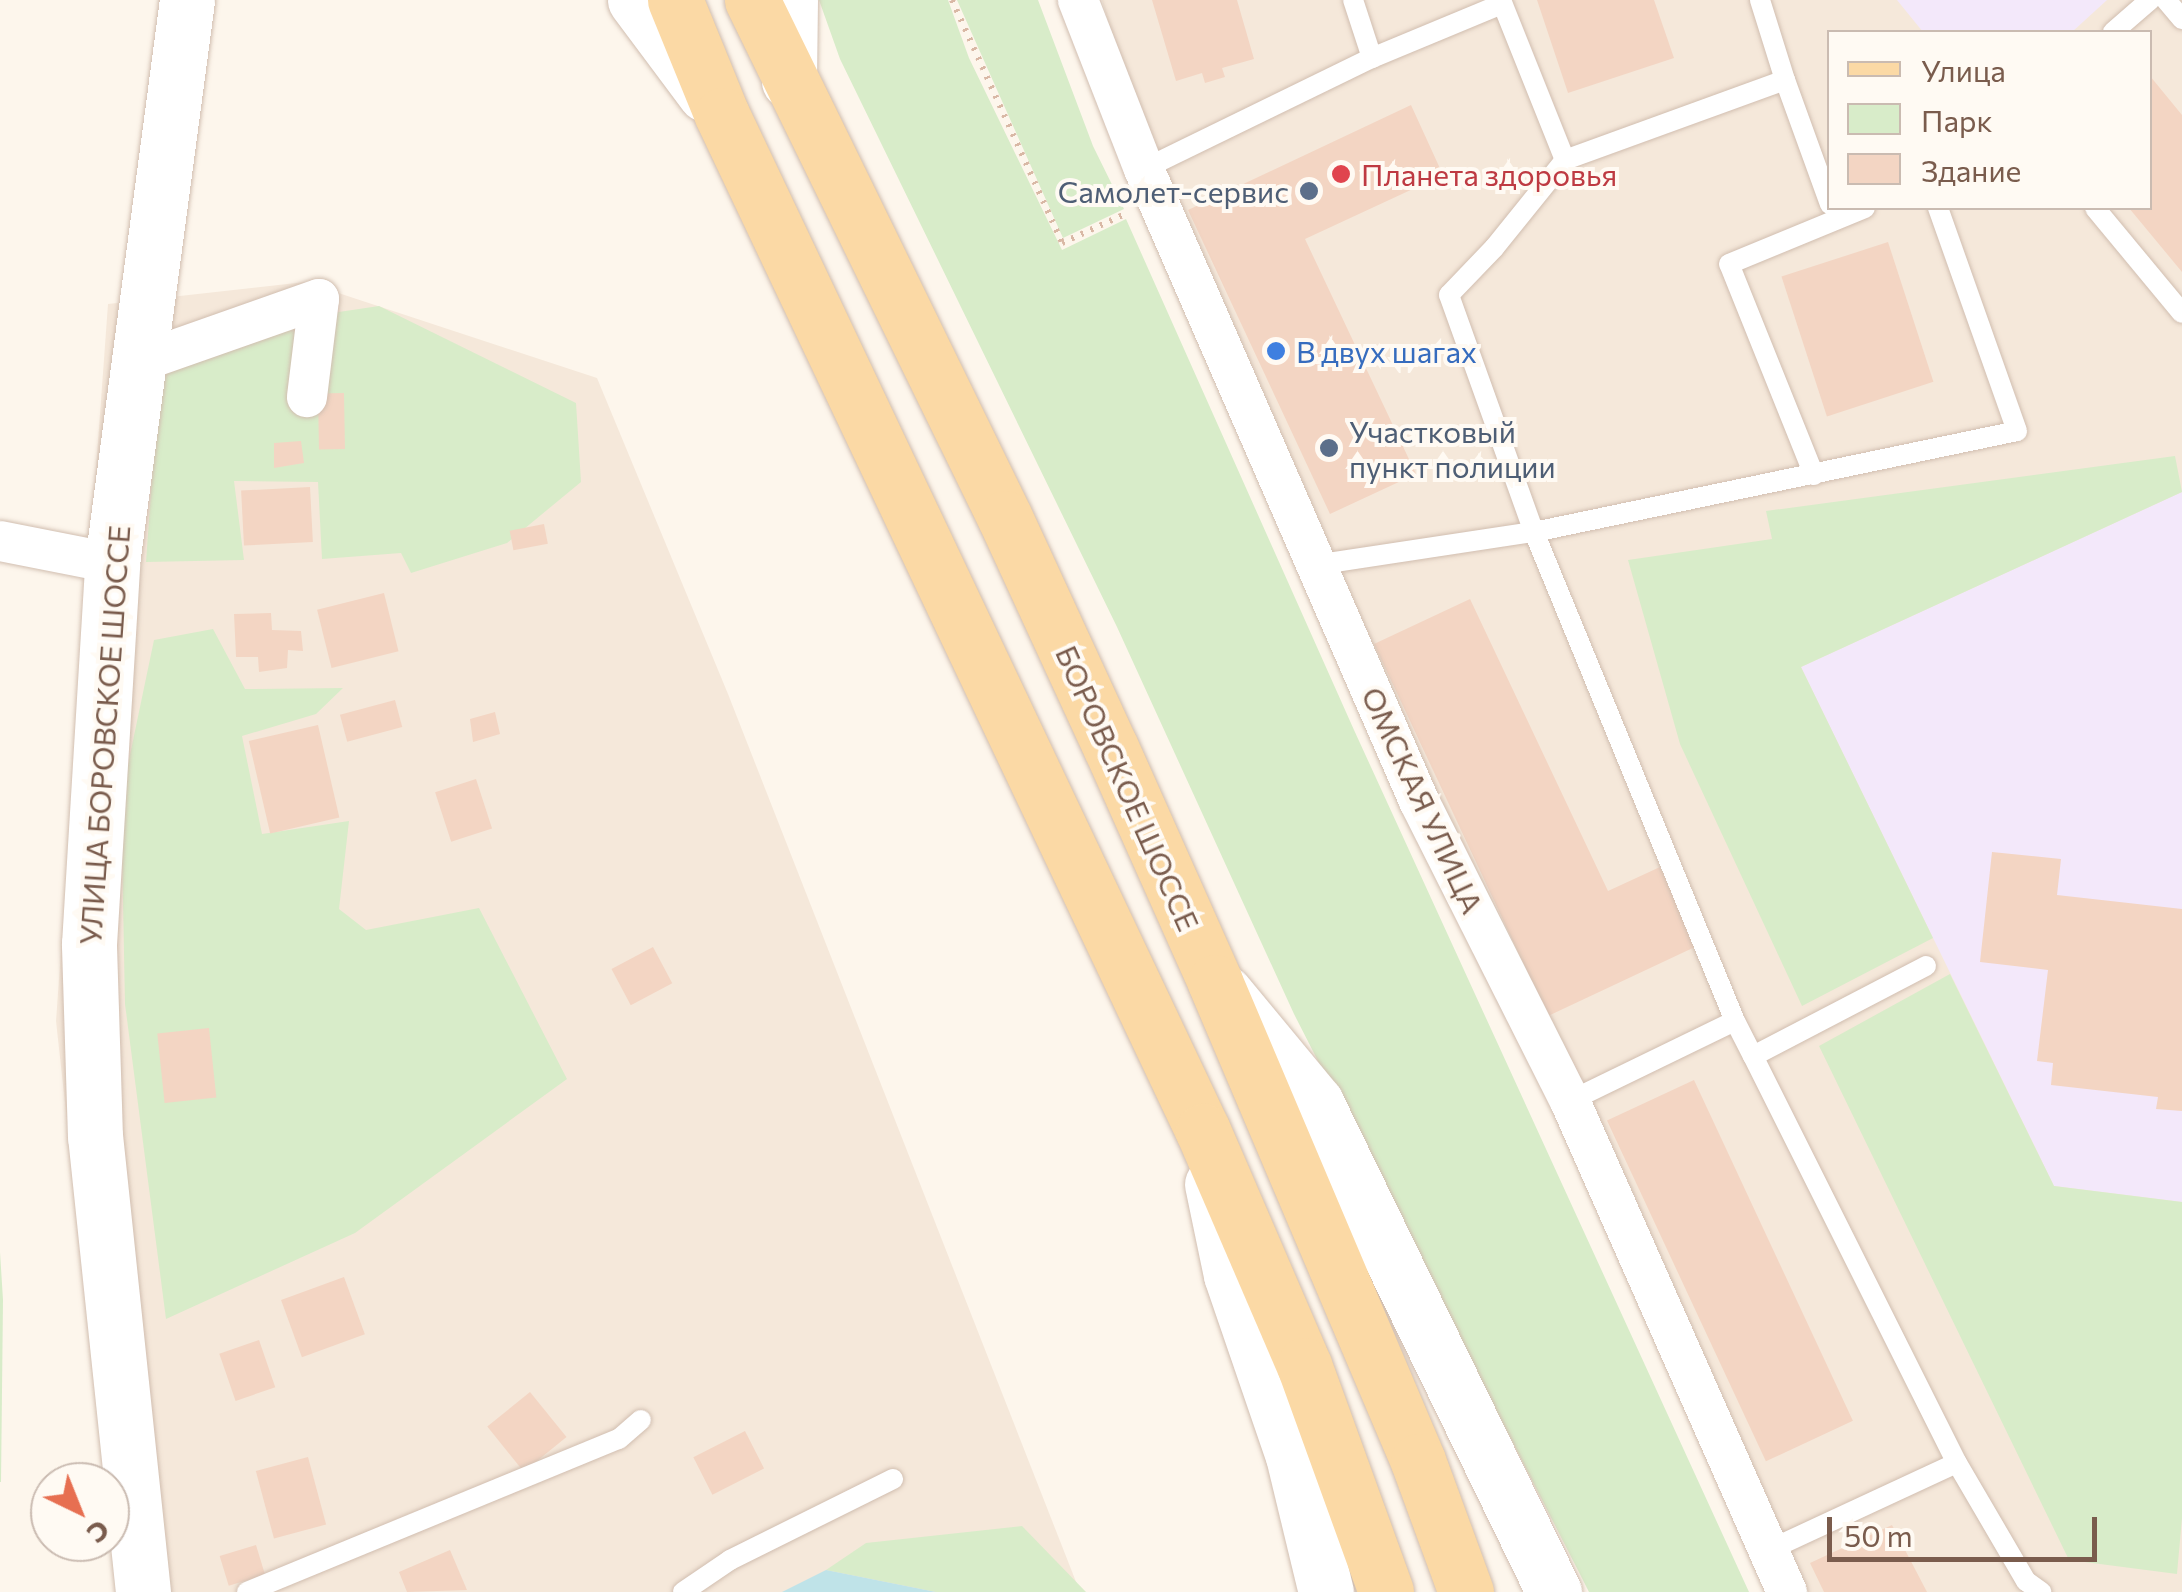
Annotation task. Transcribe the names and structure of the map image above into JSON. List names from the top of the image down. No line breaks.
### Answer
{"streets":{"main road":["БОРОВСКОЕ ШОССЕ"],"street":["УЛИЦА БОРОВСКОЕ ШОССЕ","ОМСКАЯ УЛИЦА"]},"places":["Планета здоровья","Самолет-сервис","В двух шагах","Участковый пункт полиции"],"legend":["Улица","Парк","Здание"],"scale_bar":"50 m","north":"bottom right"}
